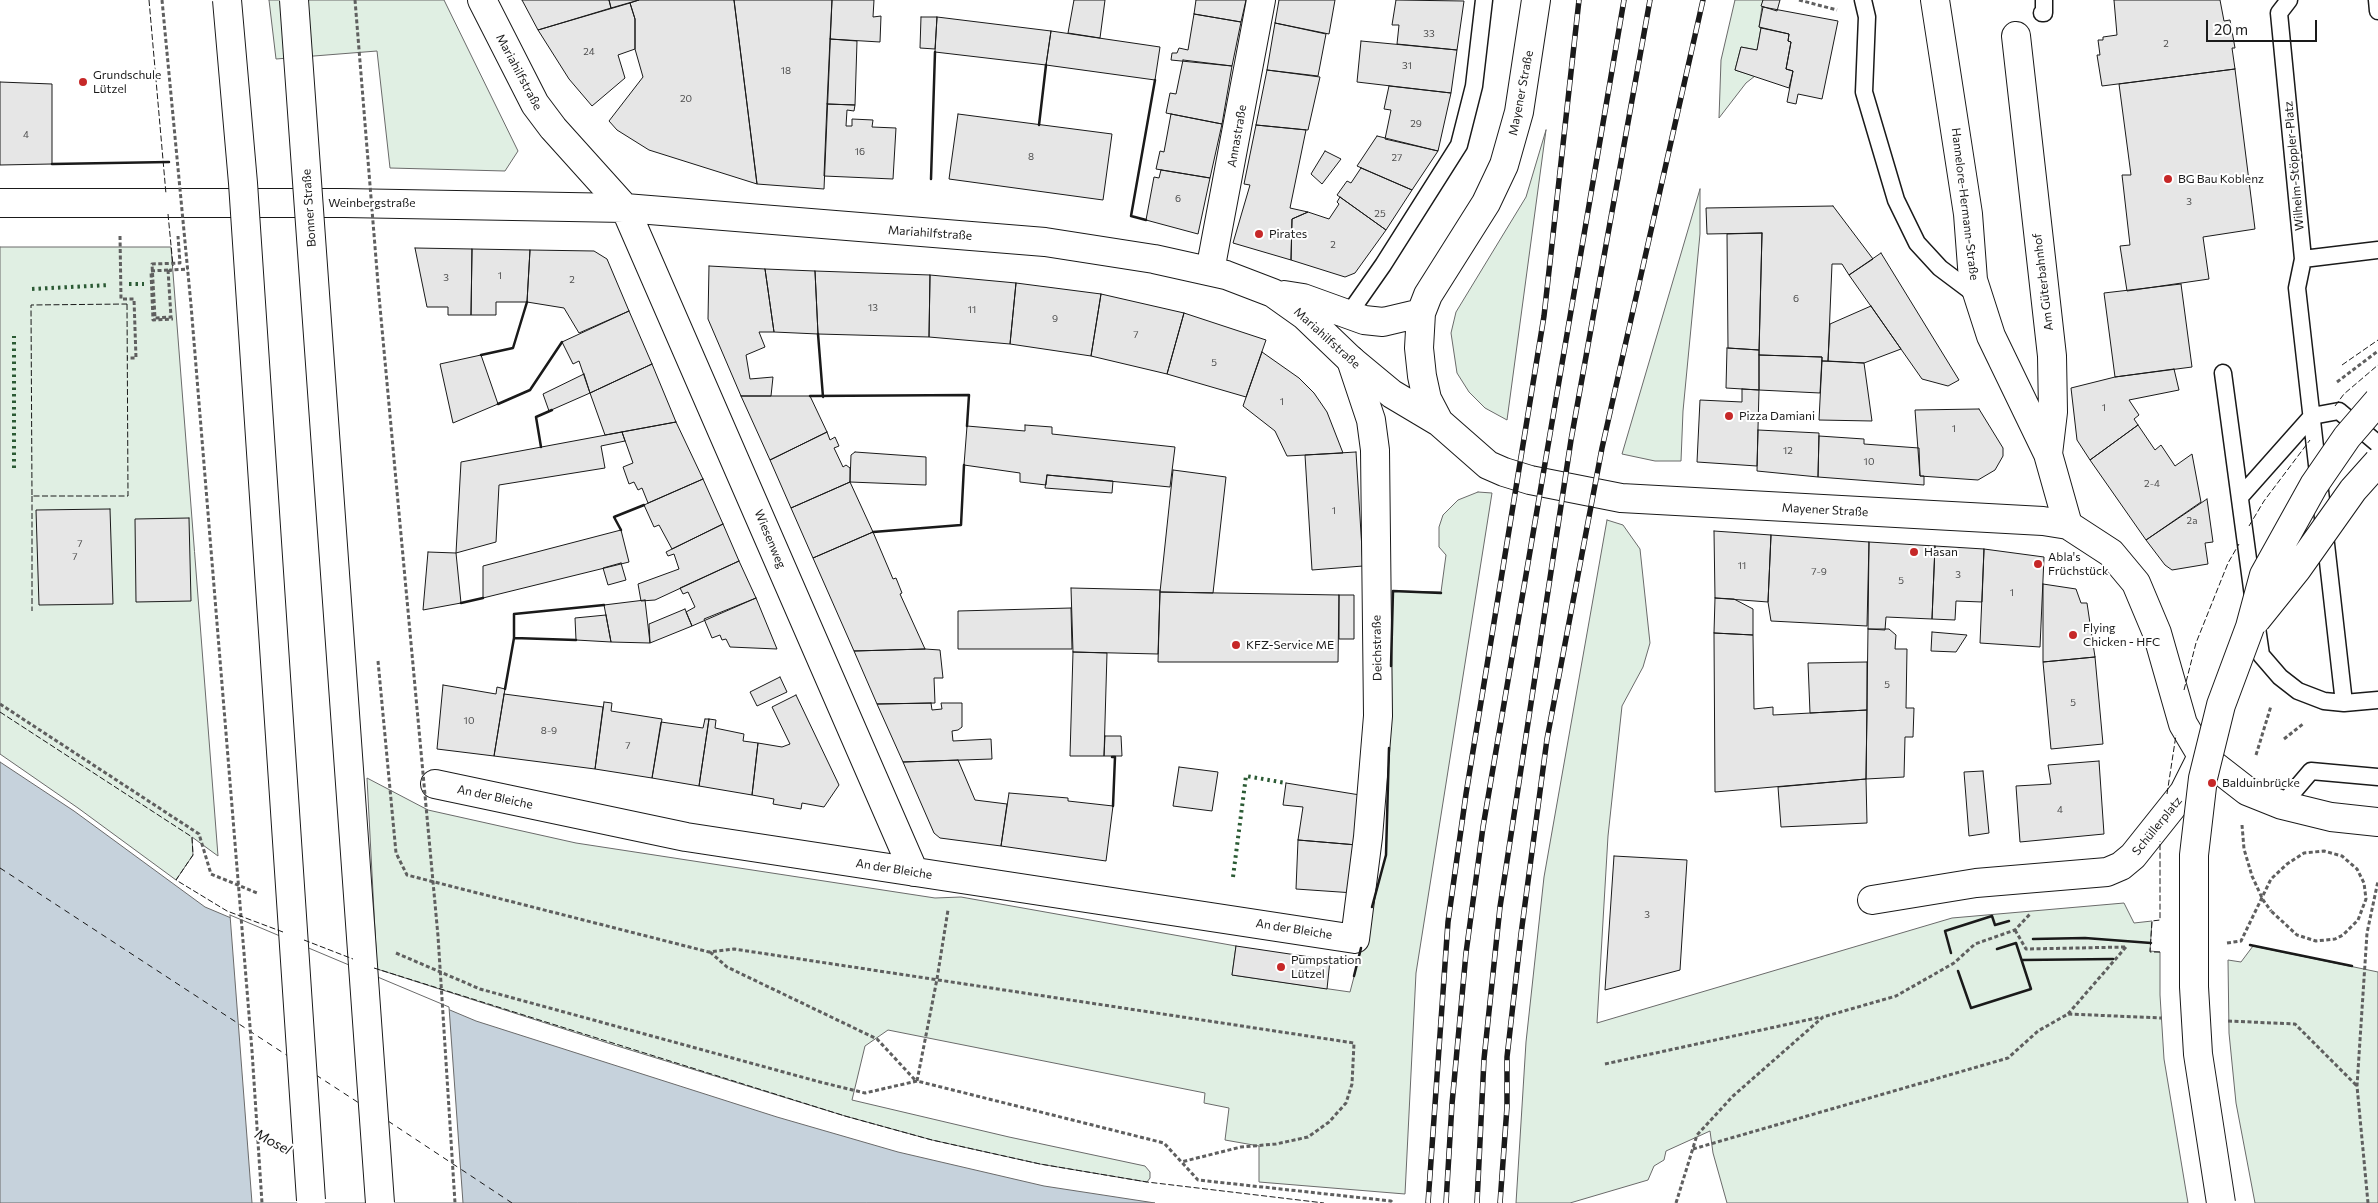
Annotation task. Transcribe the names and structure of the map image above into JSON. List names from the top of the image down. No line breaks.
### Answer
{"streets":{"main road":["Mariahilfstraße","Mayener Straße","Annastraße","Weinbergstraße","Hannelore-Hermann-Straße","Bonner Straße","Am Güterbahnhof","Wiesenweg","Deichstraße","An der Bleiche","Schüllerplatz"],"lane":["Wilhelm-Stöppler-Platz"]},"crossings":[["Mariahilfstraße","Mayener Straße"],["Mariahilfstraße","Annastraße"],["Mariahilfstraße","Weinbergstraße"],["Mariahilfstraße","Wiesenweg"],["Mariahilfstraße","Deichstraße"],["Mayener Straße","Am Güterbahnhof"],["Mayener Straße","Schüllerplatz"],["Weinbergstraße","Wiesenweg"],["Hannelore-Hermann-Straße","Am Güterbahnhof"],["Wiesenweg","An der Bleiche"],["Deichstraße","An der Bleiche"]],"water":["Mosel"],"places":["Grundschule Lützel","BG Bau Koblenz","Pirates","Pizza Damiani","Hasan","Abla's Früchstück","Flying Chicken - HFC","KFZ-Service ME","Balduinbrücke","Pumpstation Lützel"],"house_numbers":["33","2","24","31","18","20","29","4","16","8","27","6","3","25","2","1","3","2","6","13","11","9","7","5","1","1","1","12","10","2-4","1","2a","7","7","11","7-9","3","5","1","5","5","10","8-9","7","4","3"],"scale_bar":"20 m"}
